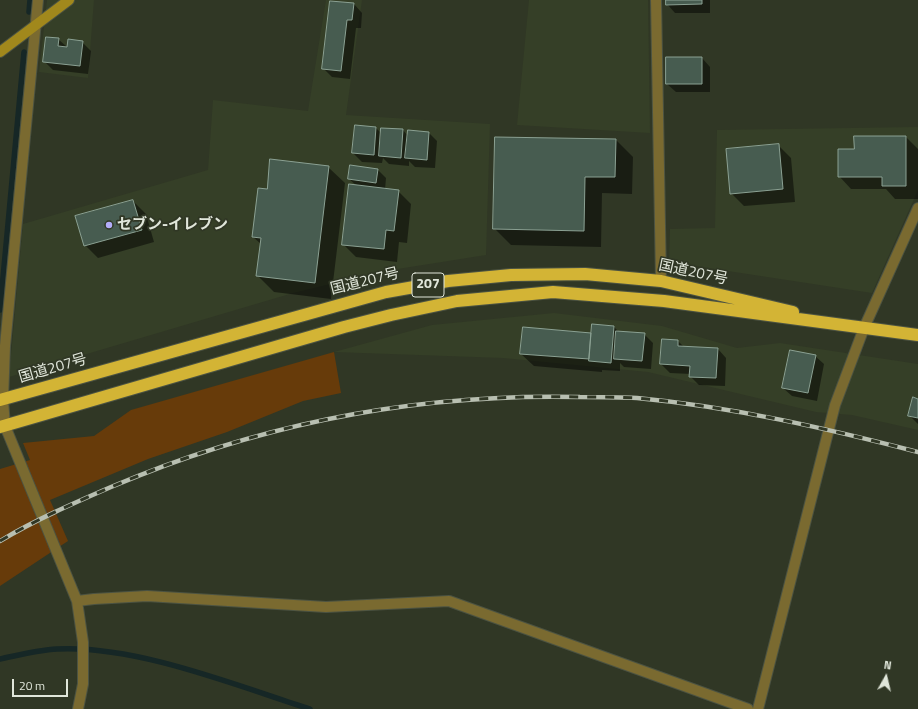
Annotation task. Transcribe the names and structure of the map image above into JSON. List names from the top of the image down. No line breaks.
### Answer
{"streets":{"highway":["国道207号","207"]},"places":["セブン-イレブン"],"scale_bar":"20 m","north":"top"}
